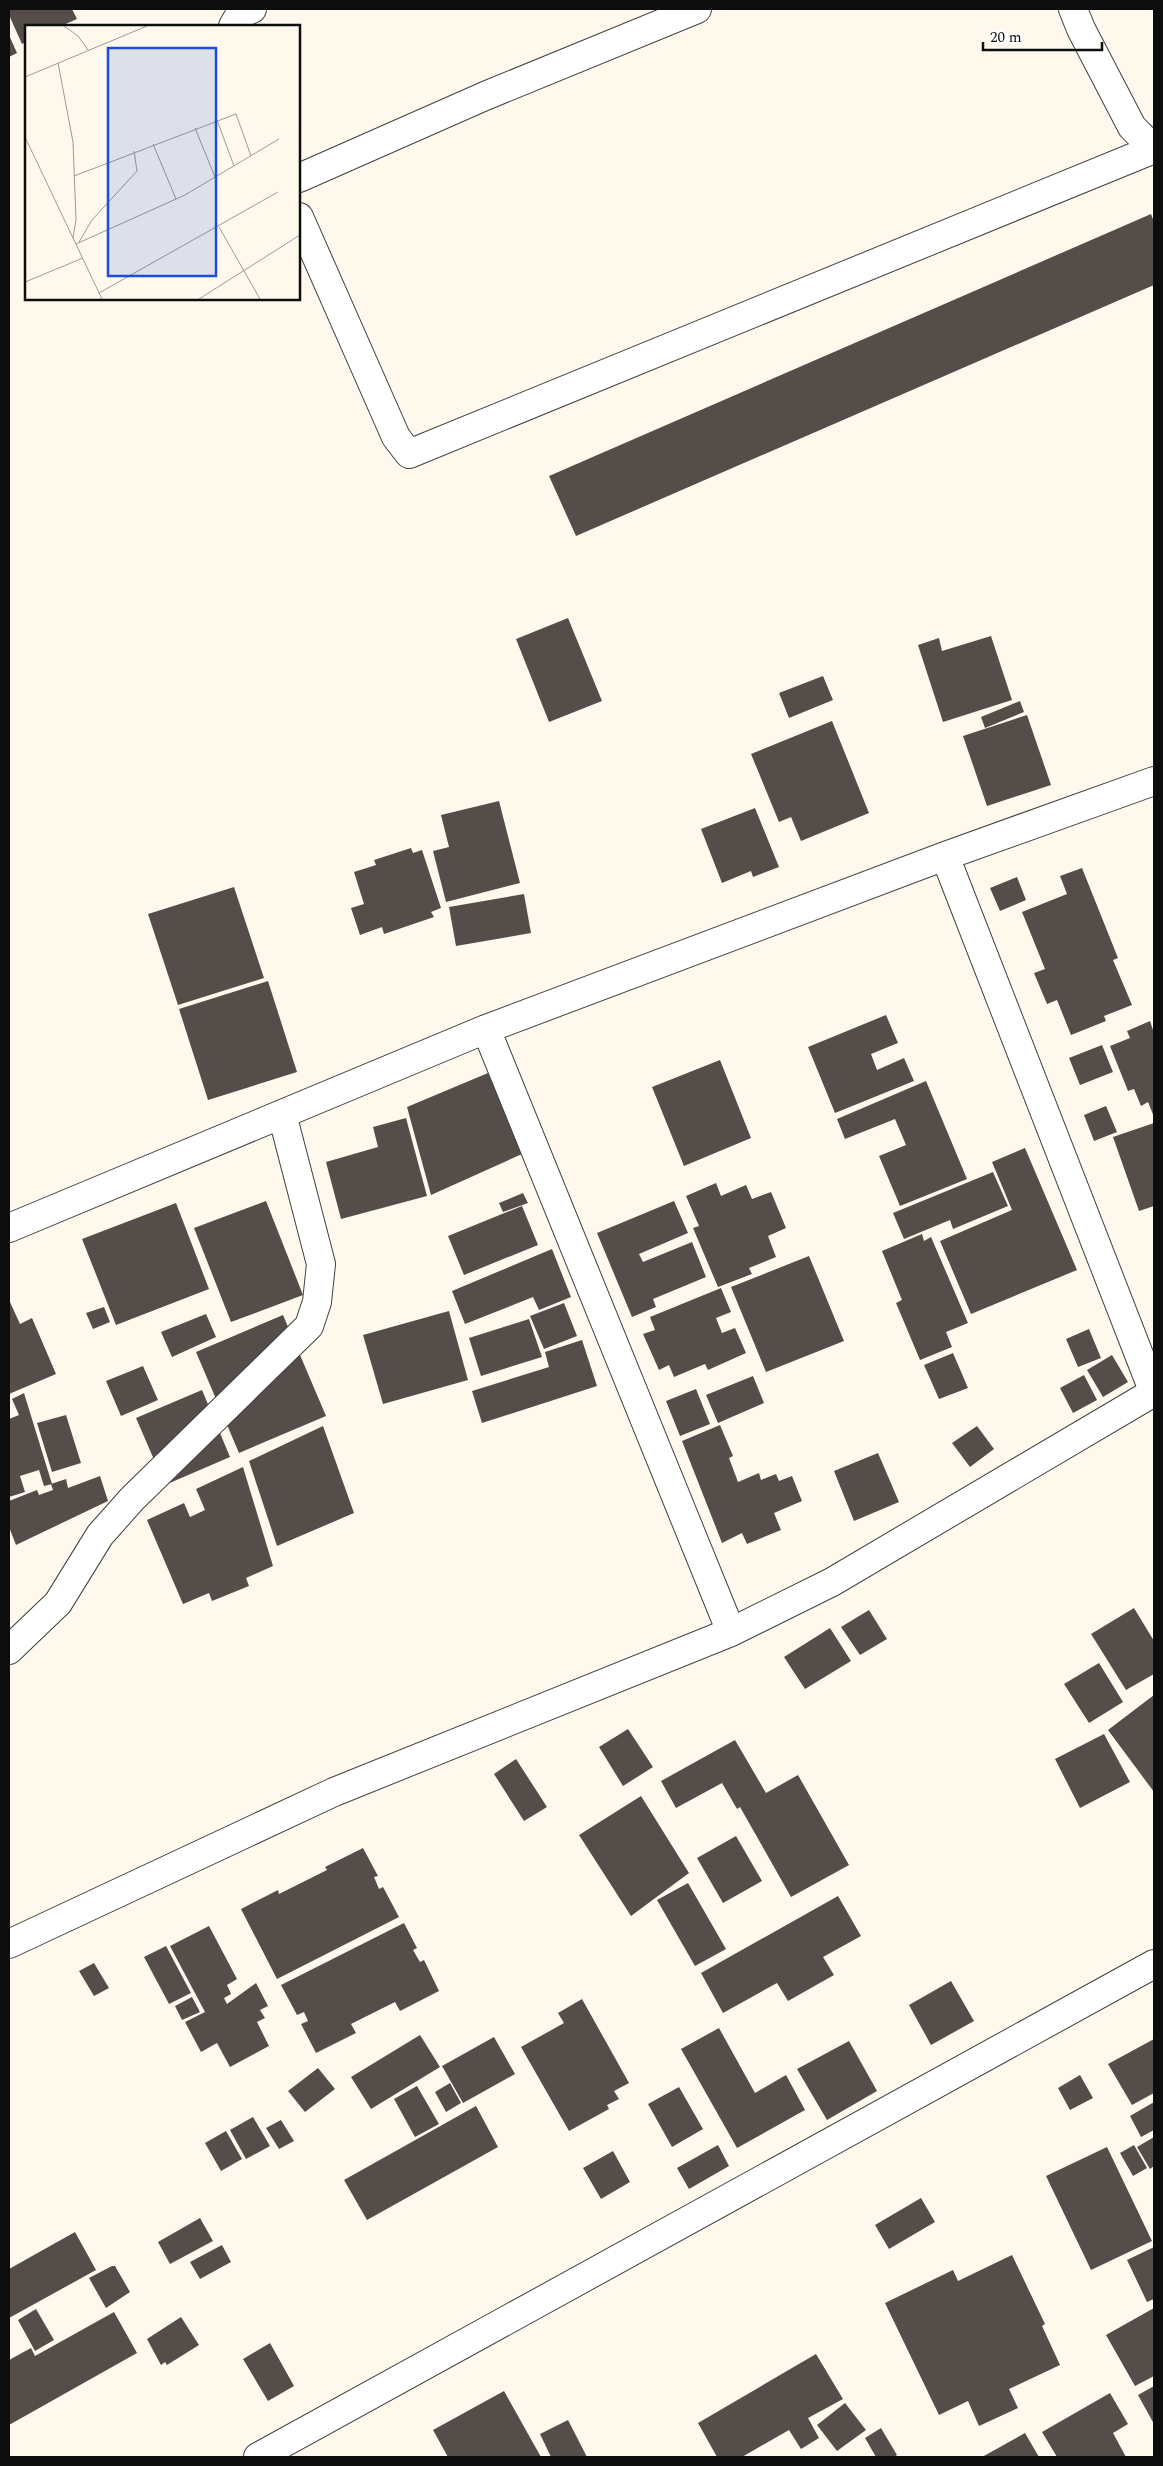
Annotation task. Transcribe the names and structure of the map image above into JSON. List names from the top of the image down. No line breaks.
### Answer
{"scale_bar":"20 m"}
